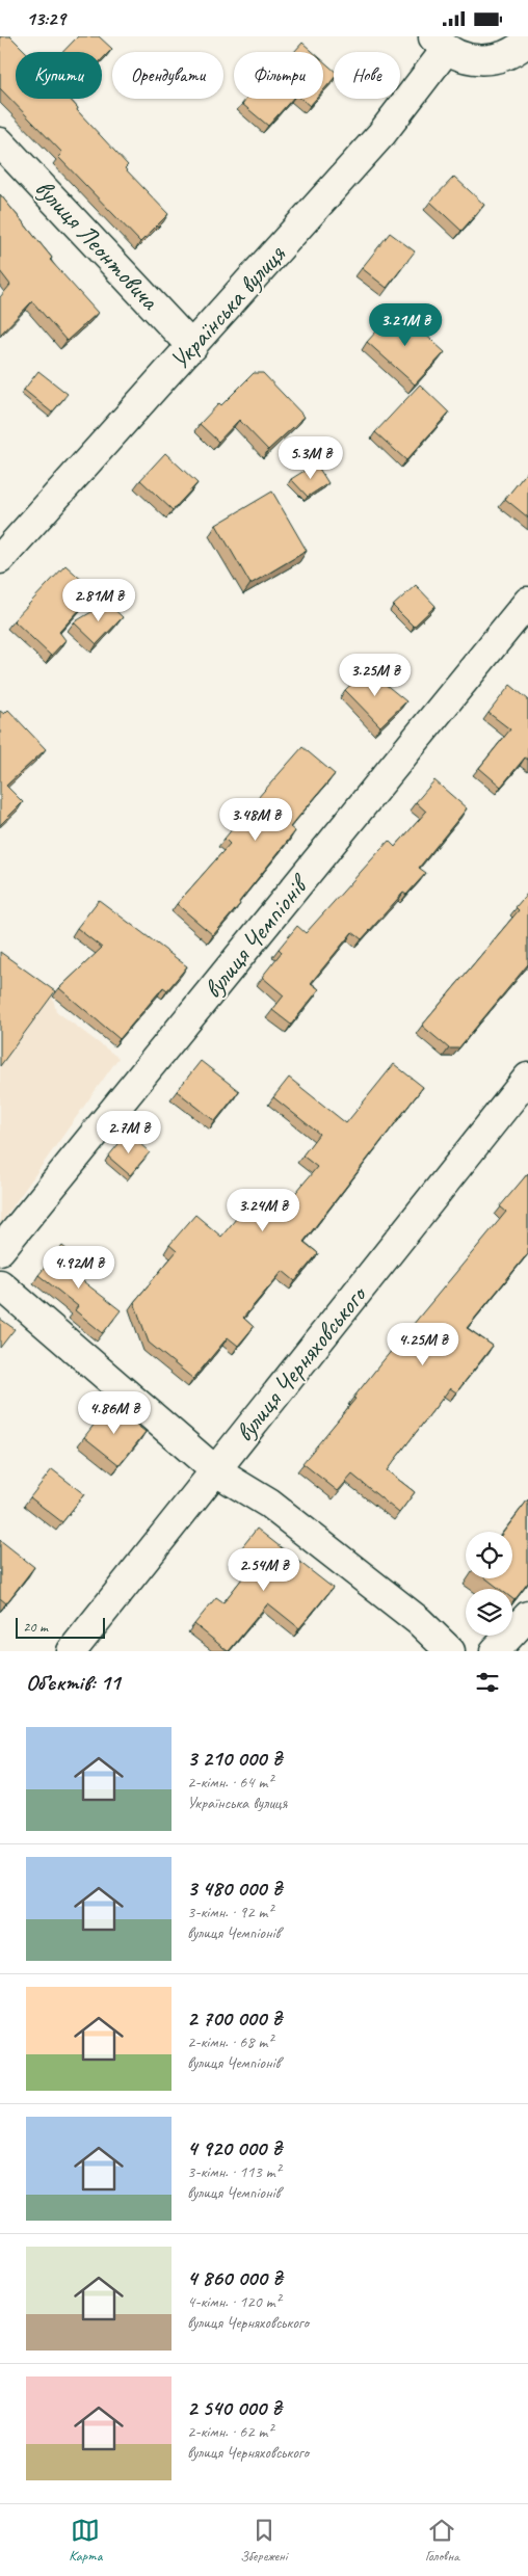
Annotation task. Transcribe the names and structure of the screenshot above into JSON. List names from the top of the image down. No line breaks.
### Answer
{"streets":{"street":["вулиця Леонтовича","Українська вулиця","вулиця Чемпіонів","вулиця Черняховського"]},"crossings":[["вулиця Леонтовича","Українська вулиця"]],"scale_bar":"20 m","page":{"status":"13:29","chip":["Купити","Орендувати","Фільтри","Нове"],"price":["3.21M ₴","5.3M ₴","2.81M ₴","3.25M ₴","3.48M ₴","2.7M ₴","3.24M ₴","4.92M ₴","4.25M ₴","4.86M ₴","2.54M ₴"],"scale":"20 m","heading":"Об’єктів: 11","list":[{"name":"3 210 000 ₴","note":"2-кімн. · 64 m² · Українська вулиця"},{"name":"3 480 000 ₴","note":"3-кімн. · 92 m² · вулиця Чемпіонів"},{"name":"2 700 000 ₴","note":"2-кімн. · 68 m² · вулиця Чемпіонів"},{"name":"4 920 000 ₴","note":"3-кімн. · 113 m² · вулиця Чемпіонів"},{"name":"4 860 000 ₴","note":"4-кімн. · 120 m² · вулиця Черняховського"},{"name":"2 540 000 ₴","note":"2-кімн. · 62 m² · вулиця Черняховського"}],"tabs":["Карта","Збережені","Головна"]}}
